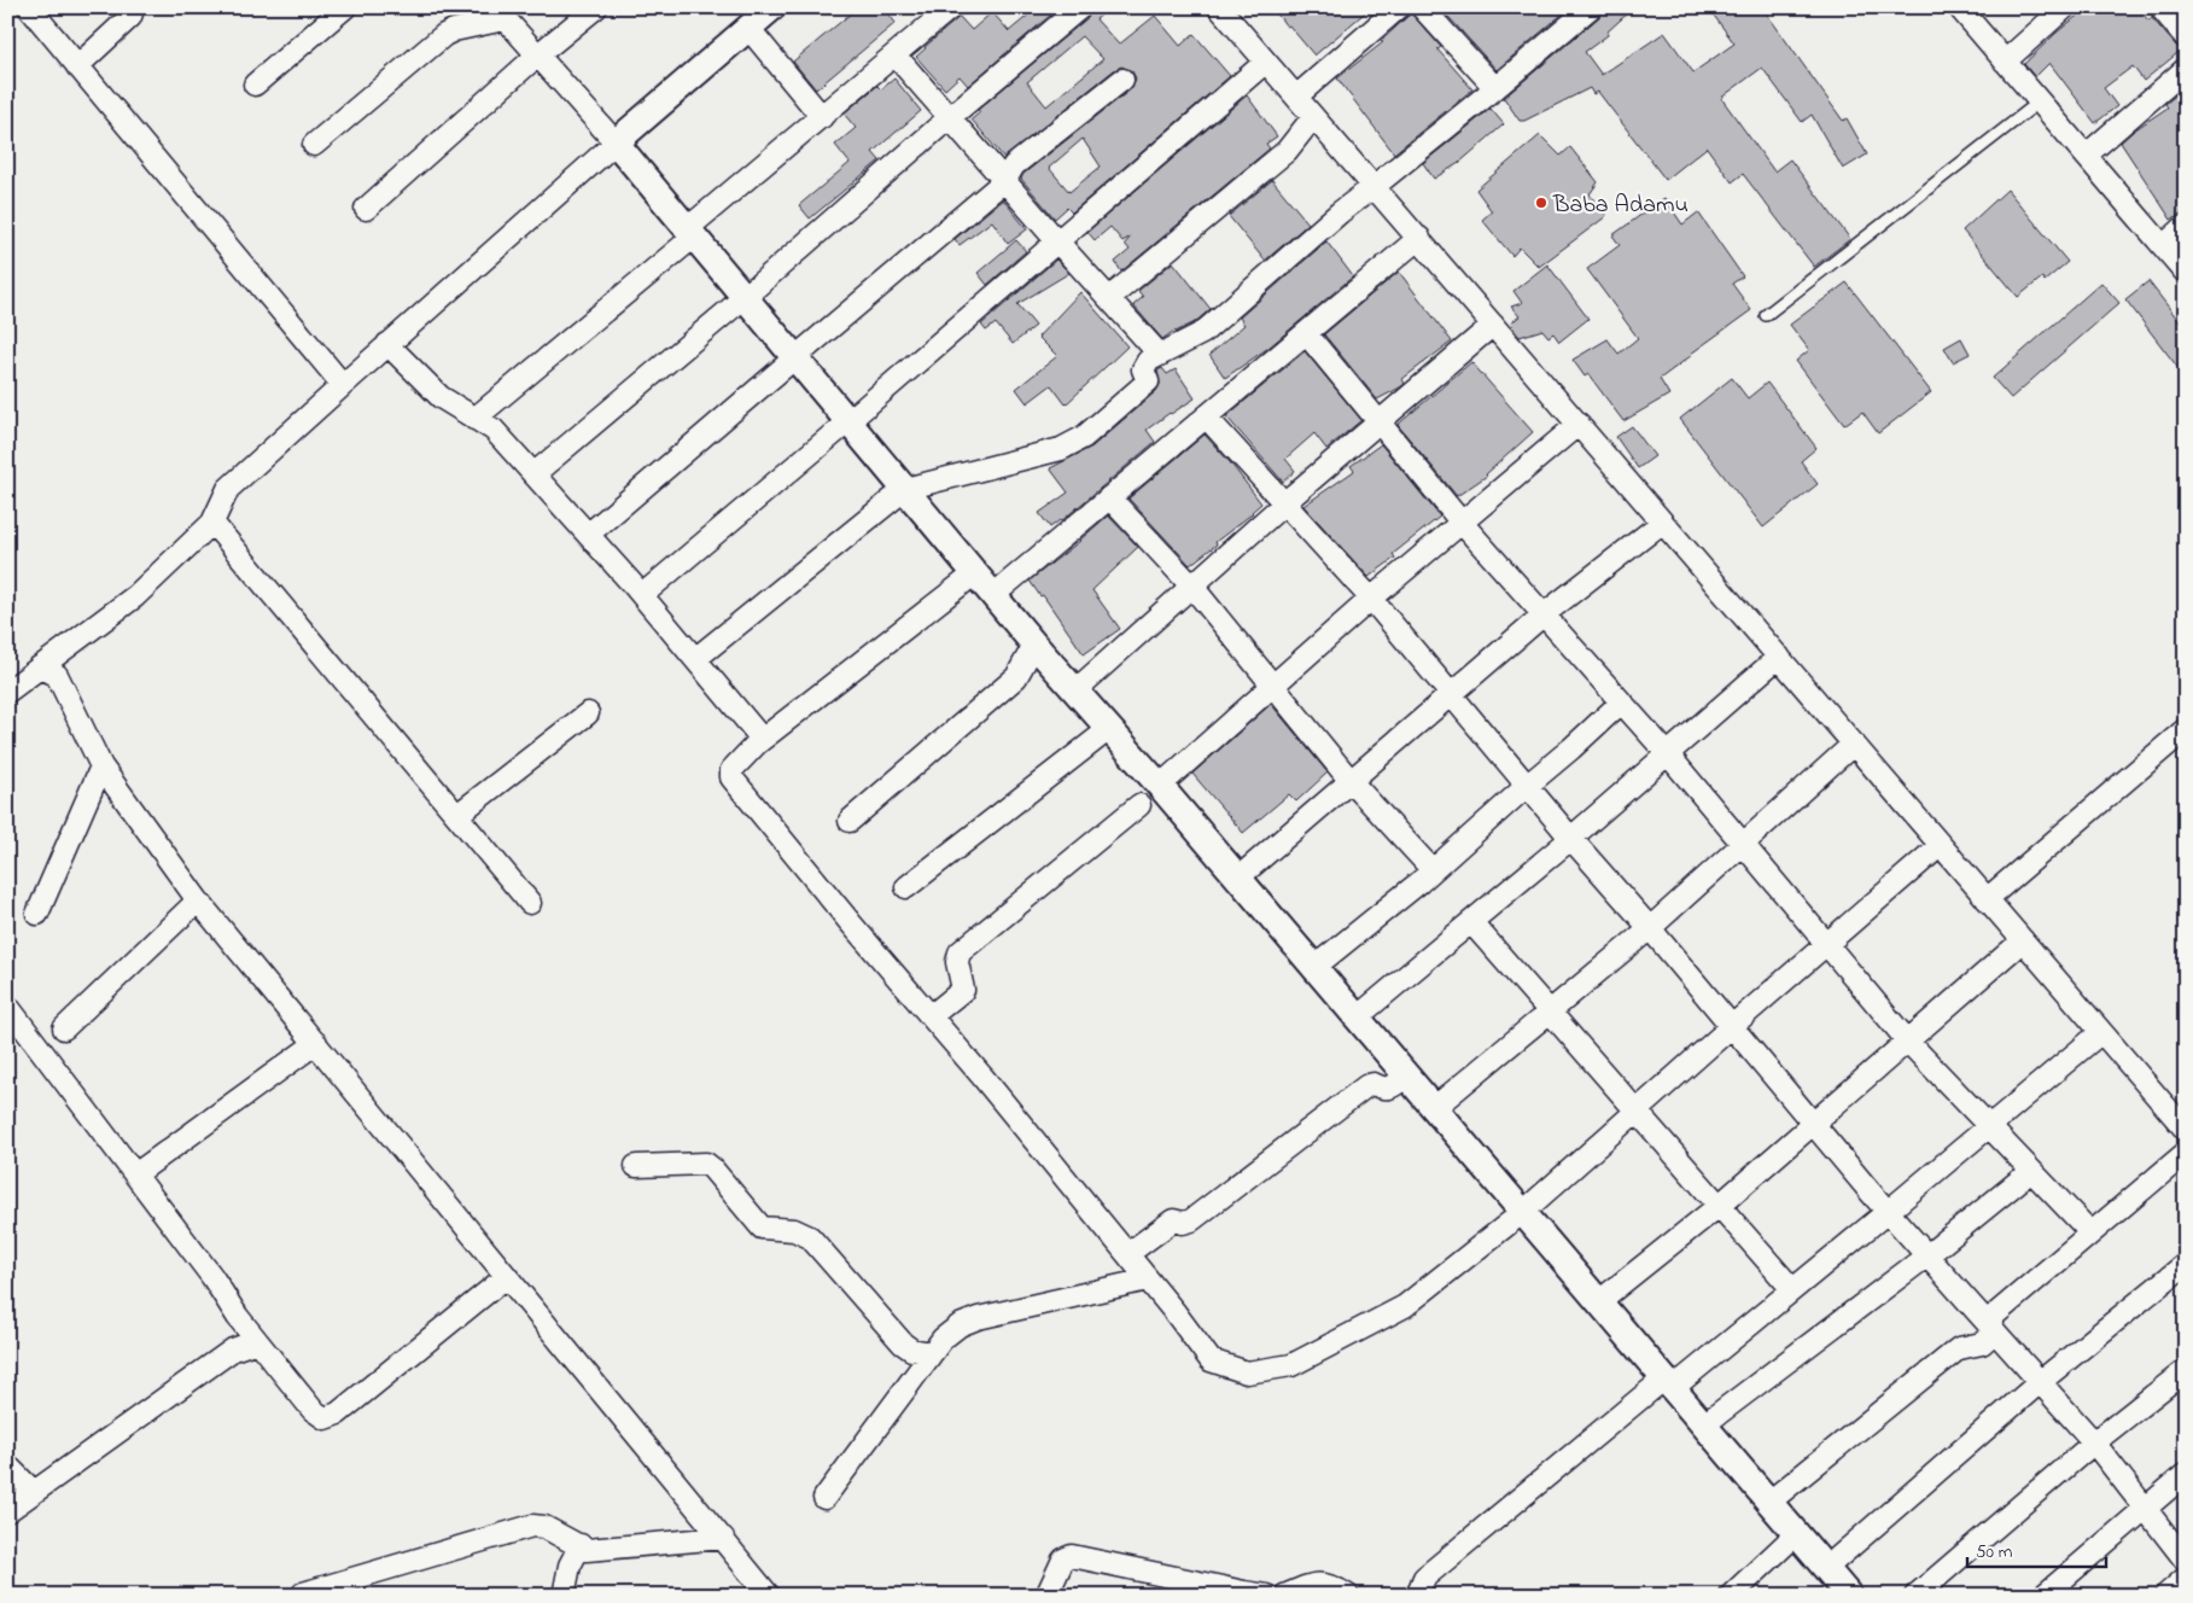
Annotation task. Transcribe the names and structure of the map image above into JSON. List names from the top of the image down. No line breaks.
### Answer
{"places":["Baba Adamu"],"scale_bar":"50 m"}
